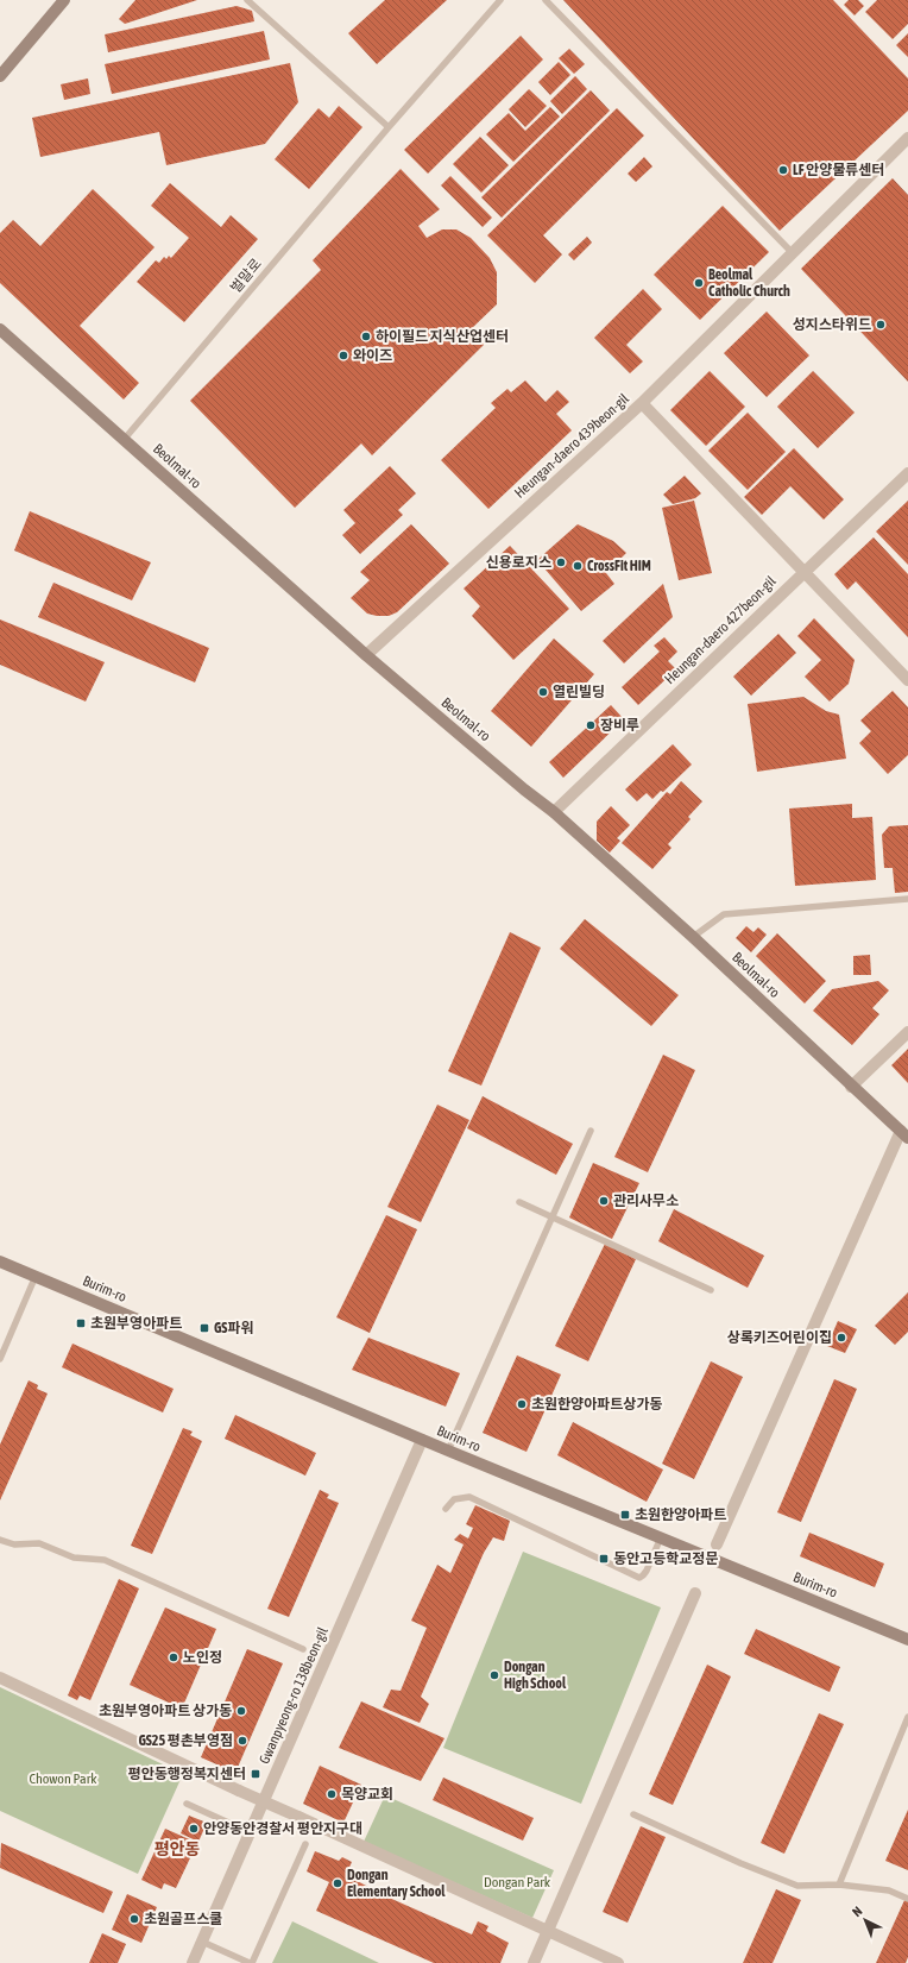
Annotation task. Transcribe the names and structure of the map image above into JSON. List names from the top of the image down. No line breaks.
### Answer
{"streets":{"street":["Heungan-daero 439beon-gil","Beolmal-ro","Heungan-daero 427beon-gil","Burim-ro","Gwanpyeong-ro 138beon-gil"],"lane":["벌말로"]},"crossings":[["벌말로","Beolmal-ro"],["Heungan-daero 439beon-gil","Beolmal-ro"],["Beolmal-ro","Heungan-daero 427beon-gil"],["Burim-ro","Gwanpyeong-ro 138beon-gil"]],"districts":["평안동"],"parks":["Chowon Park","Dongan Park"],"places":{"other":["LF 안양물류센터","Beolmal Catholic Church","성지스타위드","하이필드 지식산업센터","와이즈","신용로지스","CrossFit HIM","열린빌딩","장비루","관리사무소","상록키즈어린이집","초원한양아파트상가동","노인정","Dongan High School","초원부영아파트 상가동","GS25 평촌부영점","목양교회","안양동안경찰서 평안지구대","Dongan Elementary School","초원골프스쿨"],"transit":["초원부영아파트","GS파워","초원한양아파트","동안고등학교정문","평안동행정복지센터"]},"north":"top left"}
